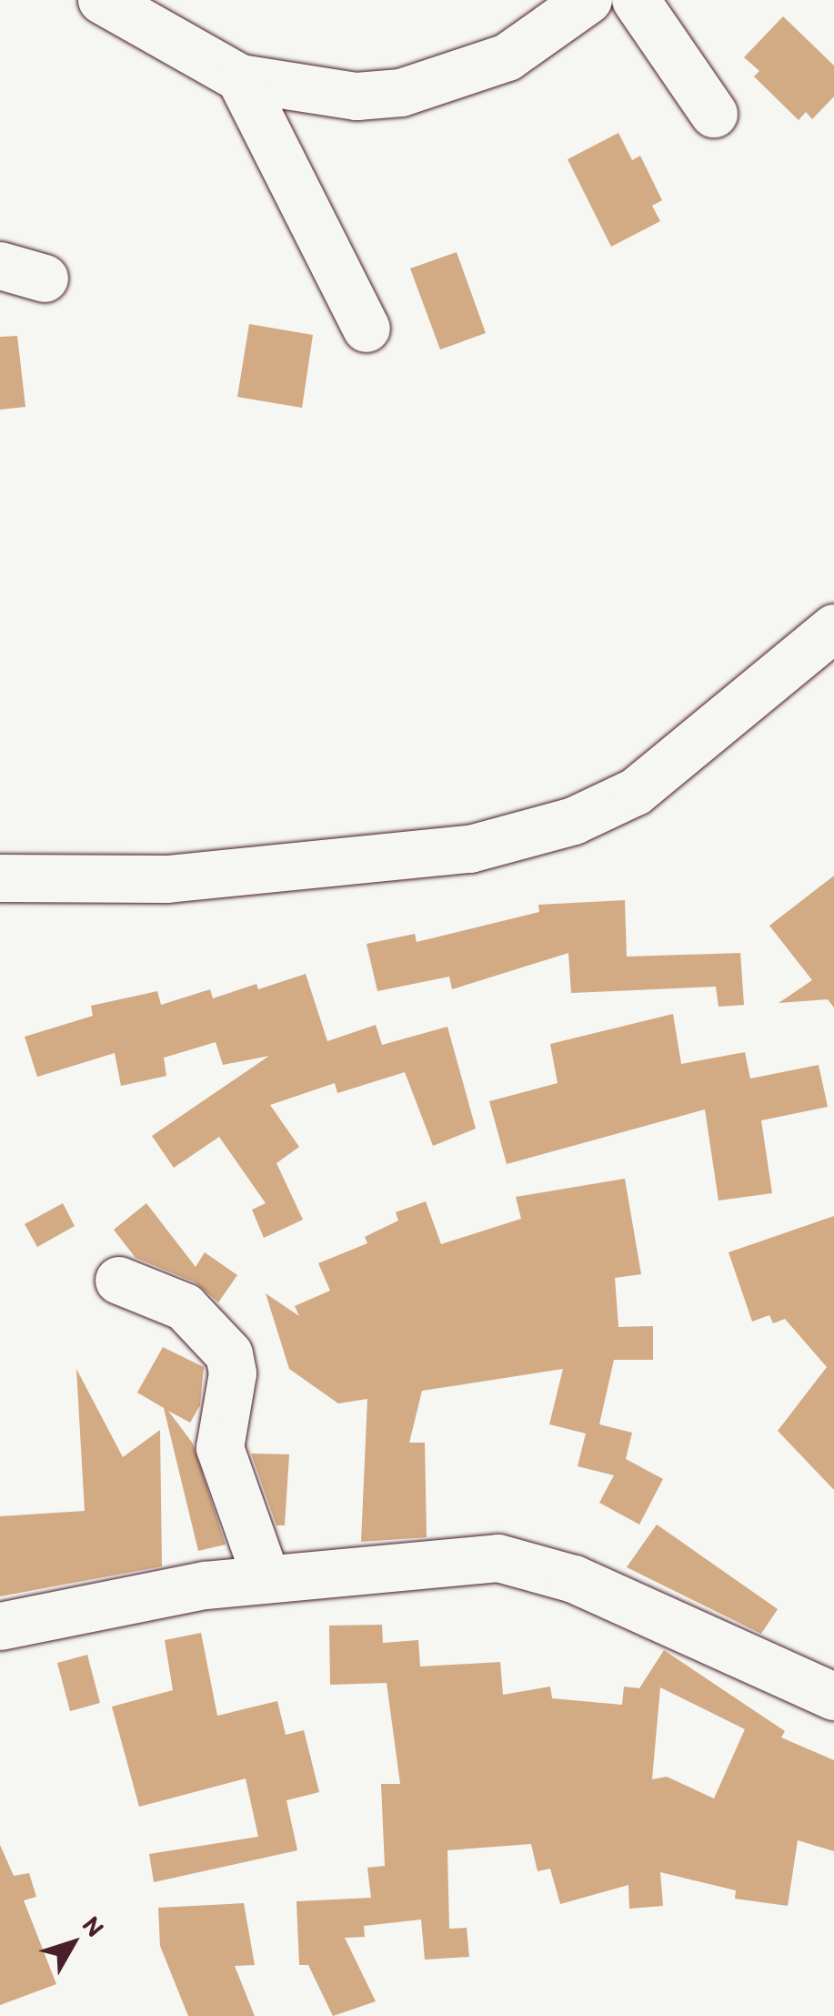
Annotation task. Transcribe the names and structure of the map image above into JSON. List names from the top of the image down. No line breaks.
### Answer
{"north":"top right"}
